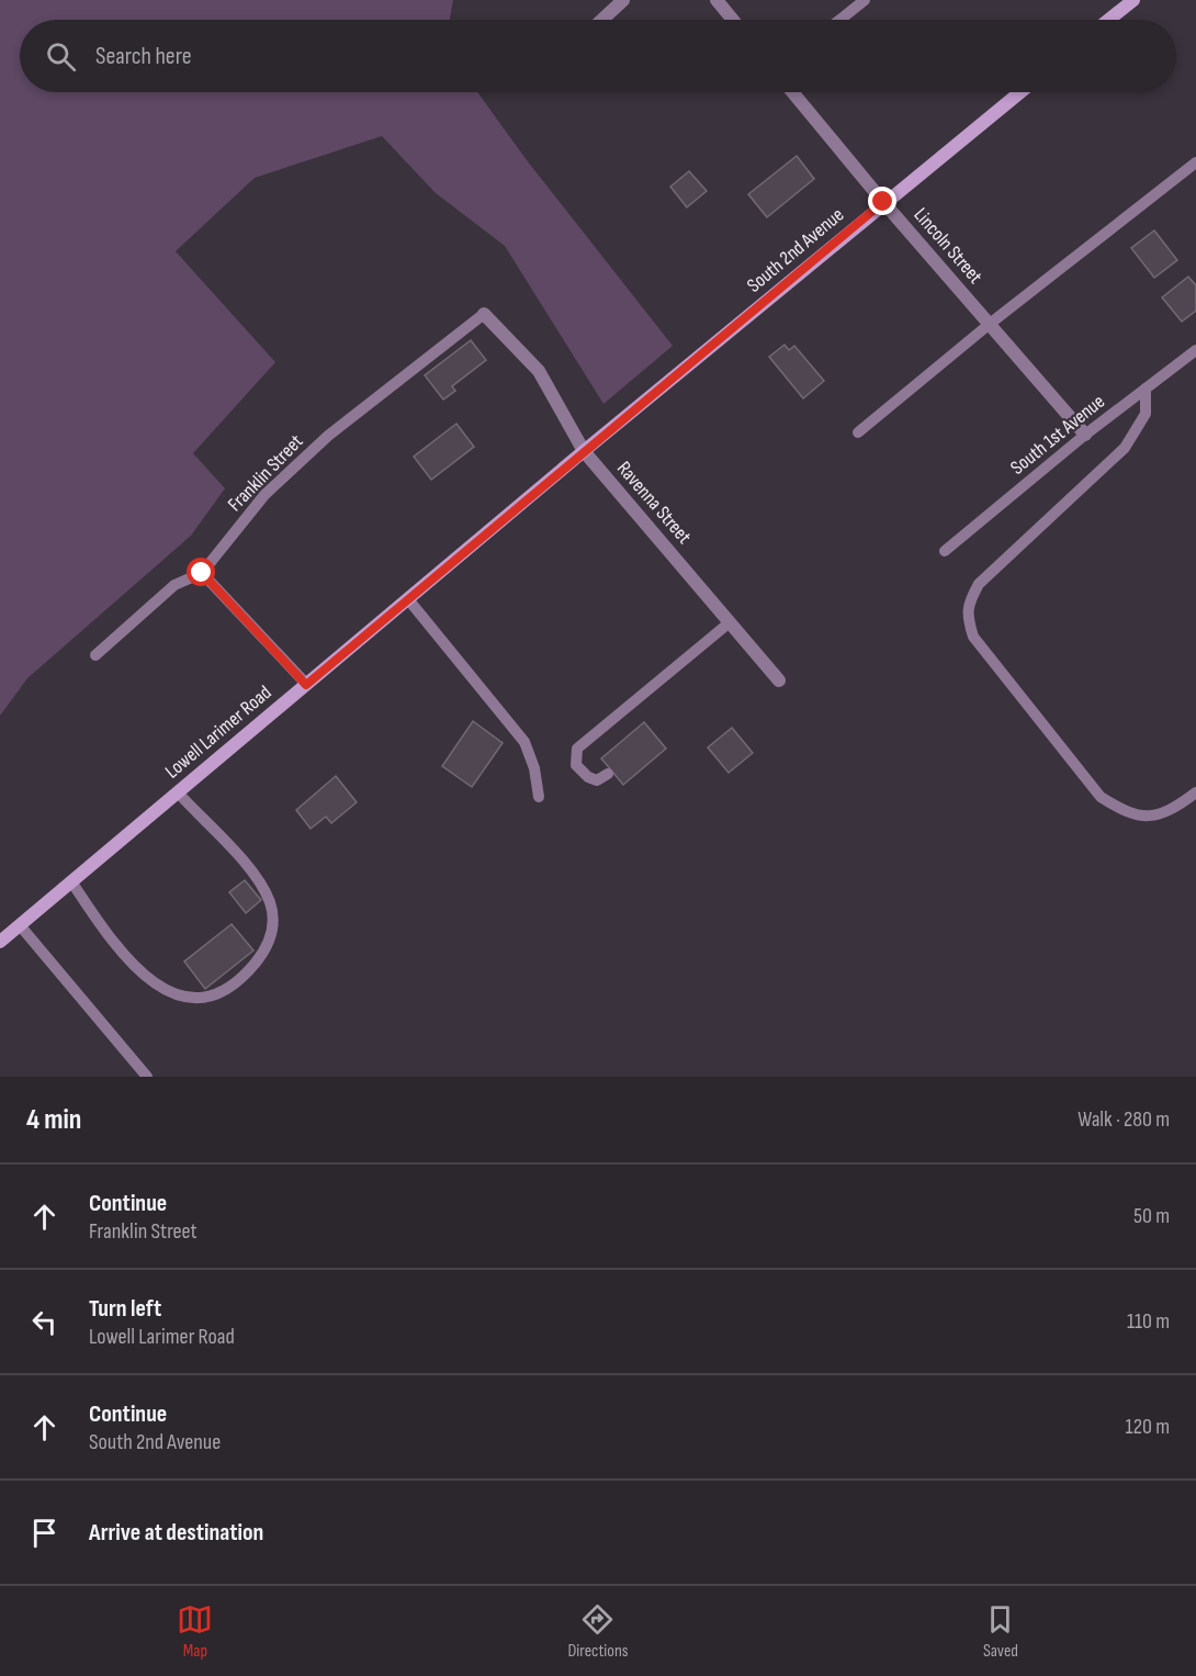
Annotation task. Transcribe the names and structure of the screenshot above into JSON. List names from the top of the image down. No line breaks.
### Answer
{"streets":{"main road":["South 2nd Avenue","Lowell Larimer Road"],"street":["Lincoln Street","Ravenna Street"],"lane":["South 1st Avenue","Franklin Street"]},"crossings":[["Lincoln Street","South 2nd Avenue"],["Lincoln Street","South 1st Avenue"],["South 2nd Avenue","Ravenna Street"],["South 2nd Avenue","Lowell Larimer Road"],["Franklin Street","Ravenna Street"],["Ravenna Street","Lowell Larimer Road"]],"page":{"search":"Search here","heading":["4 min","Walk · 280 m"],"list":[["Continue","Franklin Street","50 m"],["Turn left","Lowell Larimer Road","110 m"],["Continue","South 2nd Avenue","120 m"],"Arrive at destination"],"nav":["Map","Directions","Saved"]}}
